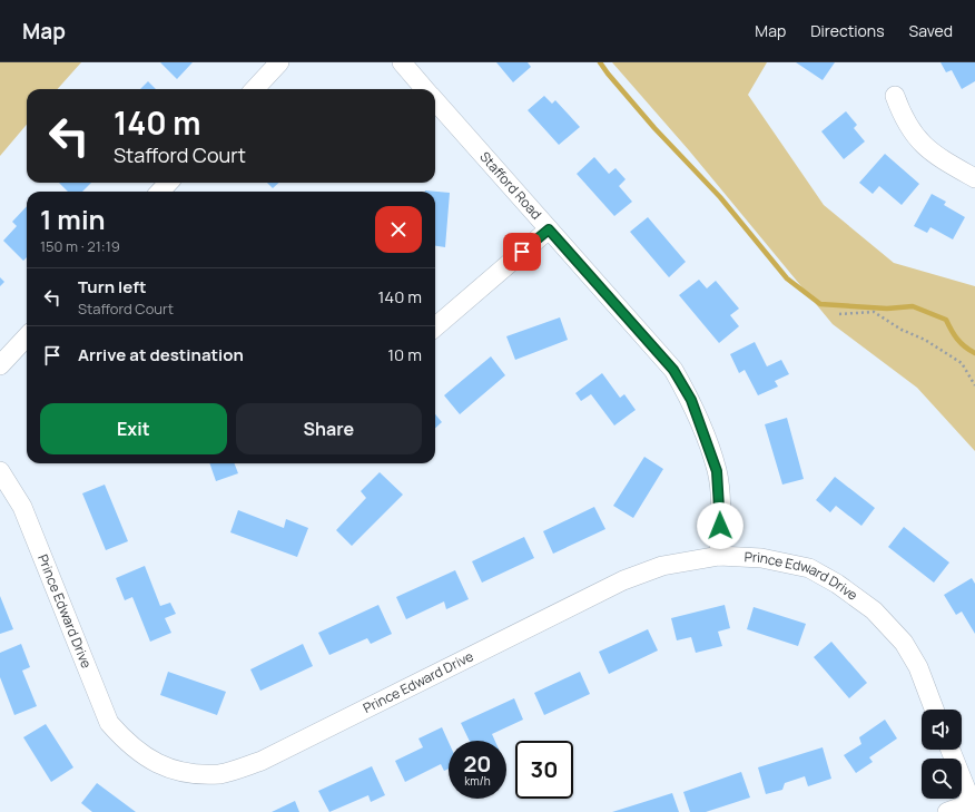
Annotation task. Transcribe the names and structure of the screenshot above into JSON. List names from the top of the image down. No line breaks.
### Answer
{"streets":{"street":["Stafford Road","Prince Edward Drive"]},"crossings":[["Stafford Road","Prince Edward Drive"]],"page":{"header":"Map","nav":["Map","Directions","Saved"],"turn":["140 m","Stafford Court"],"heading":["1 min","150 m · 21:19"],"list":[{"name":"Turn left","note":"Stafford Court","value":"140 m"},{"name":"Arrive at destination","value":"10 m"}],"buttons":["Exit","Share"],"speed":"20 km/h","limit":"30"}}
